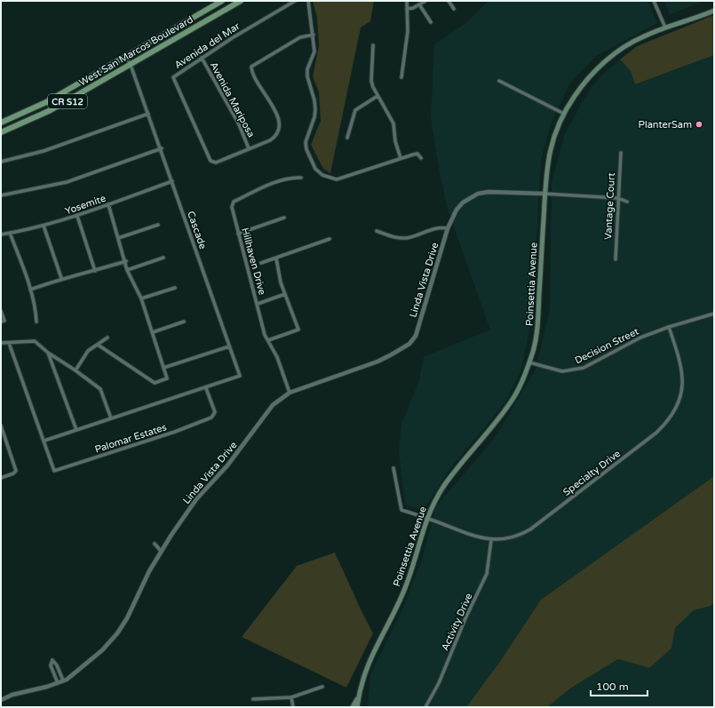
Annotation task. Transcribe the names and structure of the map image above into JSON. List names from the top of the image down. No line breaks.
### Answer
{"streets":{"main road":["West San Marcos Boulevard","CR S12","Poinsettia Avenue"],"street":["Avenida del Mar","Avenida Mariposa","Yosemite","Vantage Court","Cascade","Hillhaven Drive","Linda Vista Drive","Decision Street","Palomar Estates","Specialty Drive","Activity Drive"]},"crossings":[["Avenida del Mar","Avenida Mariposa"],["West San Marcos Boulevard","Cascade"],["Yosemite","Cascade"],["Cascade","Palomar Estates"],["Hillhaven Drive","Linda Vista Drive"],["Linda Vista Drive","Poinsettia Avenue"],["Poinsettia Avenue","Decision Street"],["Poinsettia Avenue","Specialty Drive"],["Decision Street","Specialty Drive"],["Specialty Drive","Activity Drive"]],"places":["PlanterSam"],"scale_bar":"100 m"}
